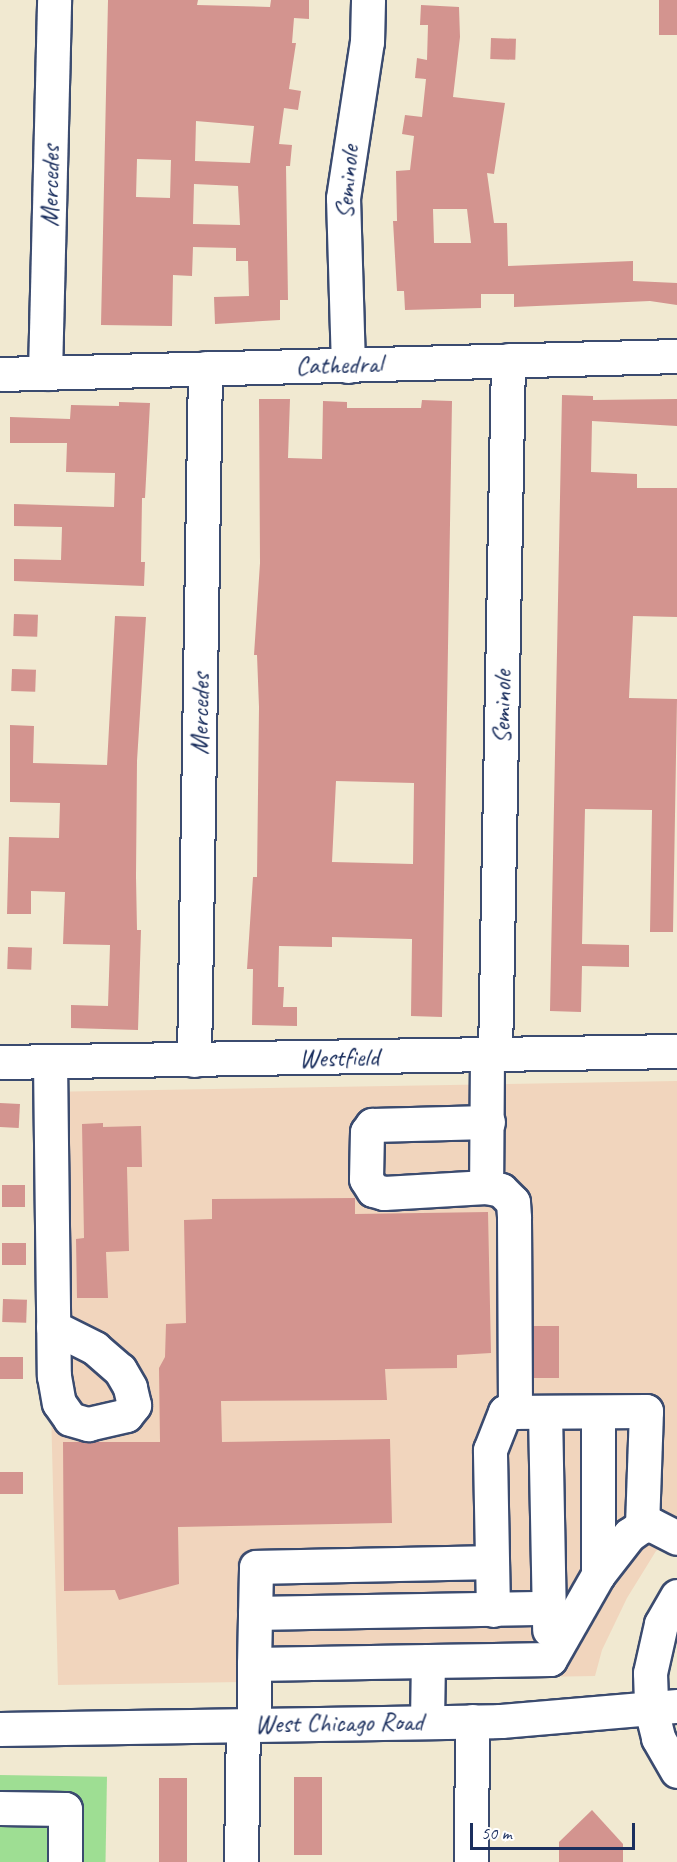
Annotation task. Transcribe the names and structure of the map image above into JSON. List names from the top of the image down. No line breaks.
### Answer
{"streets":{"street":["Seminole","Mercedes","Cathedral","Westfield","West Chicago Road"]},"crossings":[["Seminole","Cathedral"],["Seminole","Westfield"],["Mercedes","Cathedral"],["Mercedes","Westfield"]],"scale_bar":"50 m"}
